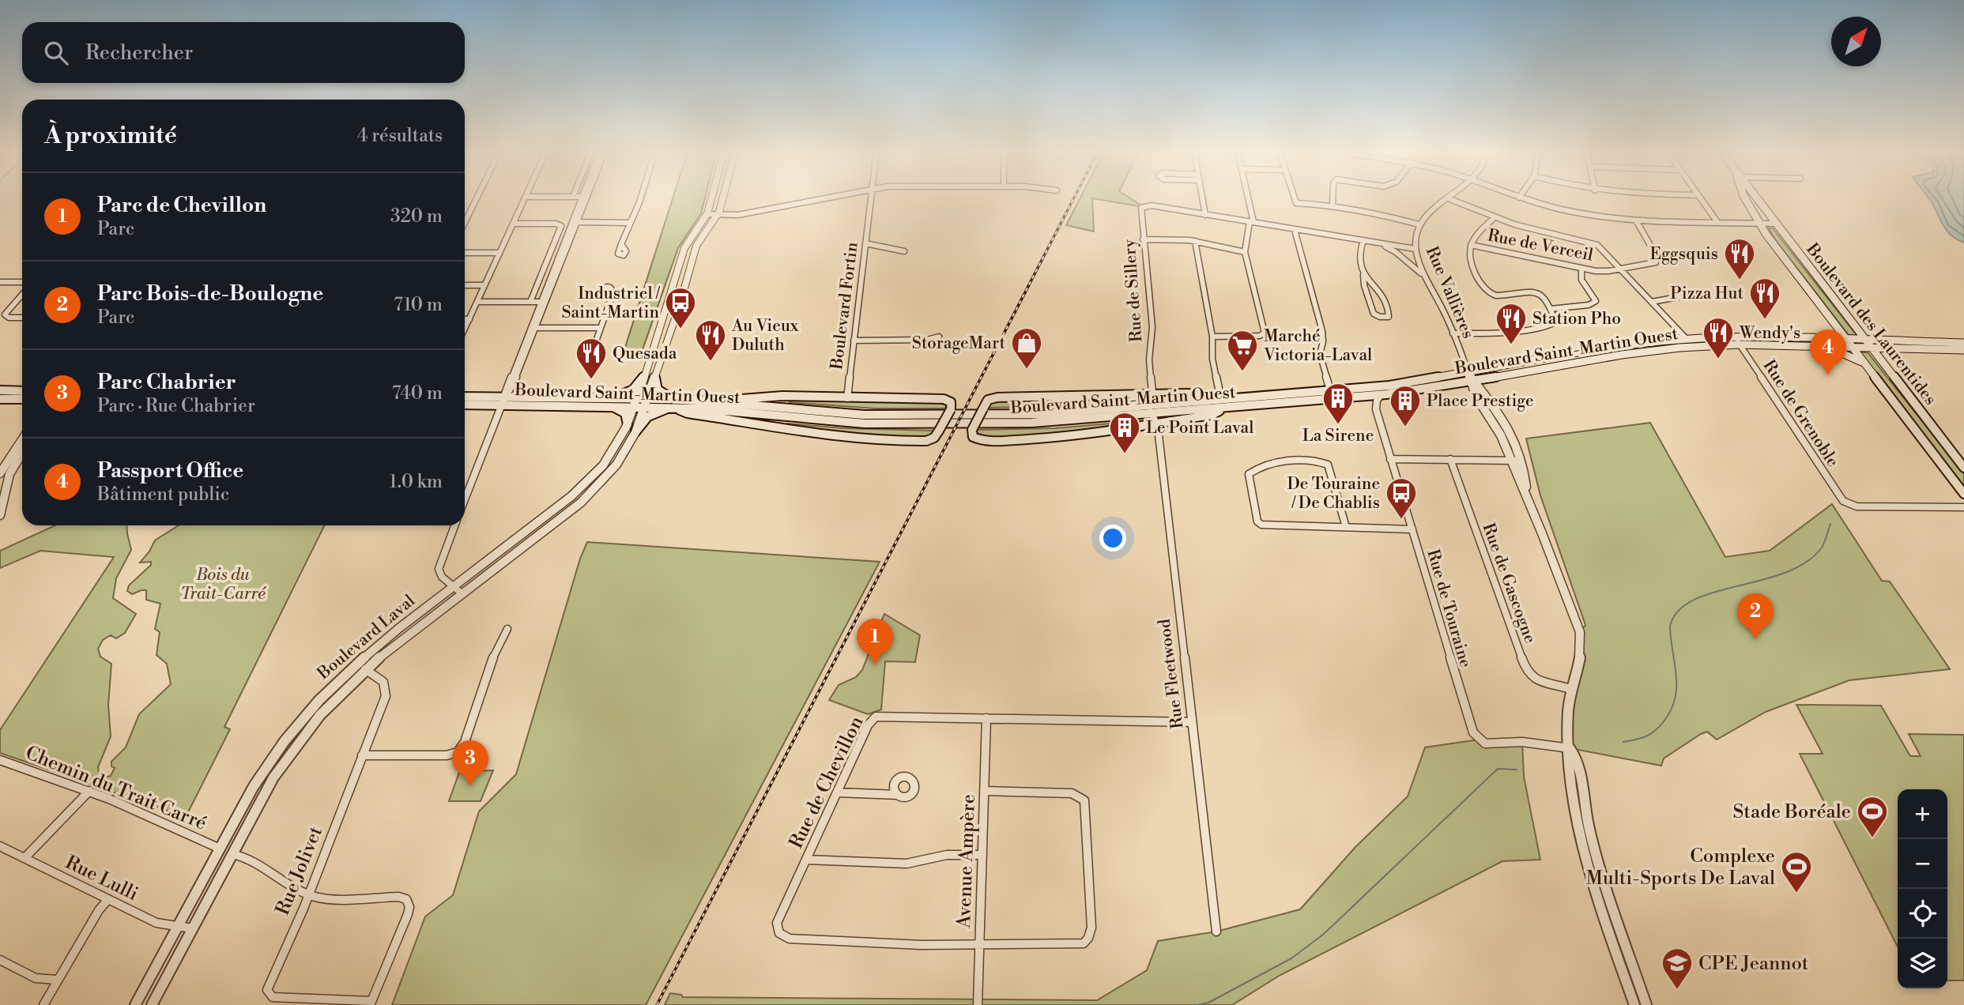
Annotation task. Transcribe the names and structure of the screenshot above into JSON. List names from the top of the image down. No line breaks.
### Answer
{"streets":{"main road":["Boulevard des Laurentides","Boulevard Saint-Martin Ouest"],"street":["Rue de Verceil","Rue de Sillery","Rue Vallières","Boulevard Fortin","Rue de Grenoble","Rue de Gascogne","Rue de Touraine","Boulevard Laval","Rue Fleetwood","Rue de Chevillon","Chemin du Trait Carré","Avenue Ampère","Rue Jolivet","Rue Lulli"]},"crossings":[["Rue de Sillery","Rue Vallières"],["Rue de Sillery","Boulevard Saint-Martin Ouest"],["Rue de Sillery","Rue Fleetwood"],["Rue Vallières","Boulevard Saint-Martin Ouest"],["Boulevard des Laurentides","Boulevard Saint-Martin Ouest"],["Boulevard Saint-Martin Ouest","Rue de Grenoble"],["Boulevard Saint-Martin Ouest","Rue de Touraine"],["Boulevard Saint-Martin Ouest","Boulevard Laval"],["Boulevard Saint-Martin Ouest","Rue Fleetwood"],["Boulevard Laval","Chemin du Trait Carré"],["Boulevard Laval","Rue Jolivet"],["Boulevard Laval","Rue Lulli"],["Rue Fleetwood","Rue de Chevillon"],["Rue de Chevillon","Avenue Ampère"]],"parks":["Bois du Trait-Carré"],"places":{"restaurant":["Eggsquis","Pizza Hut","Station Pho","Wendy's","Au Vieux Duluth","Quesada"],"bus stop":["Industriel / Saint-Martin","De Touraine / De Chablis"],"shop":["StorageMart"],"supermarket":["Marché Victoria-Laval"],"building":["La Sirene","Place Prestige","Le Point Laval"],"sports":["Stade Boréale","Complexe Multi-Sports De Laval"],"school or university":["CPE Jeannot"]},"north":"top right","page":{"search":"Rechercher","heading":["À proximité","4 résultats"],"list":[{"mark":"1","name":"Parc de Chevillon","note":"Parc","value":"320 m"},{"mark":"2","name":"Parc Bois-de-Boulogne","note":"Parc","value":"710 m"},{"mark":"3","name":"Parc Chabrier","note":"Parc · Rue Chabrier","value":"740 m"},{"mark":"4","name":"Passport Office","note":"Bâtiment public","value":"1.0 km"}],"pins":["4","2","1","3"],"map_buttons":["+","−"]}}
